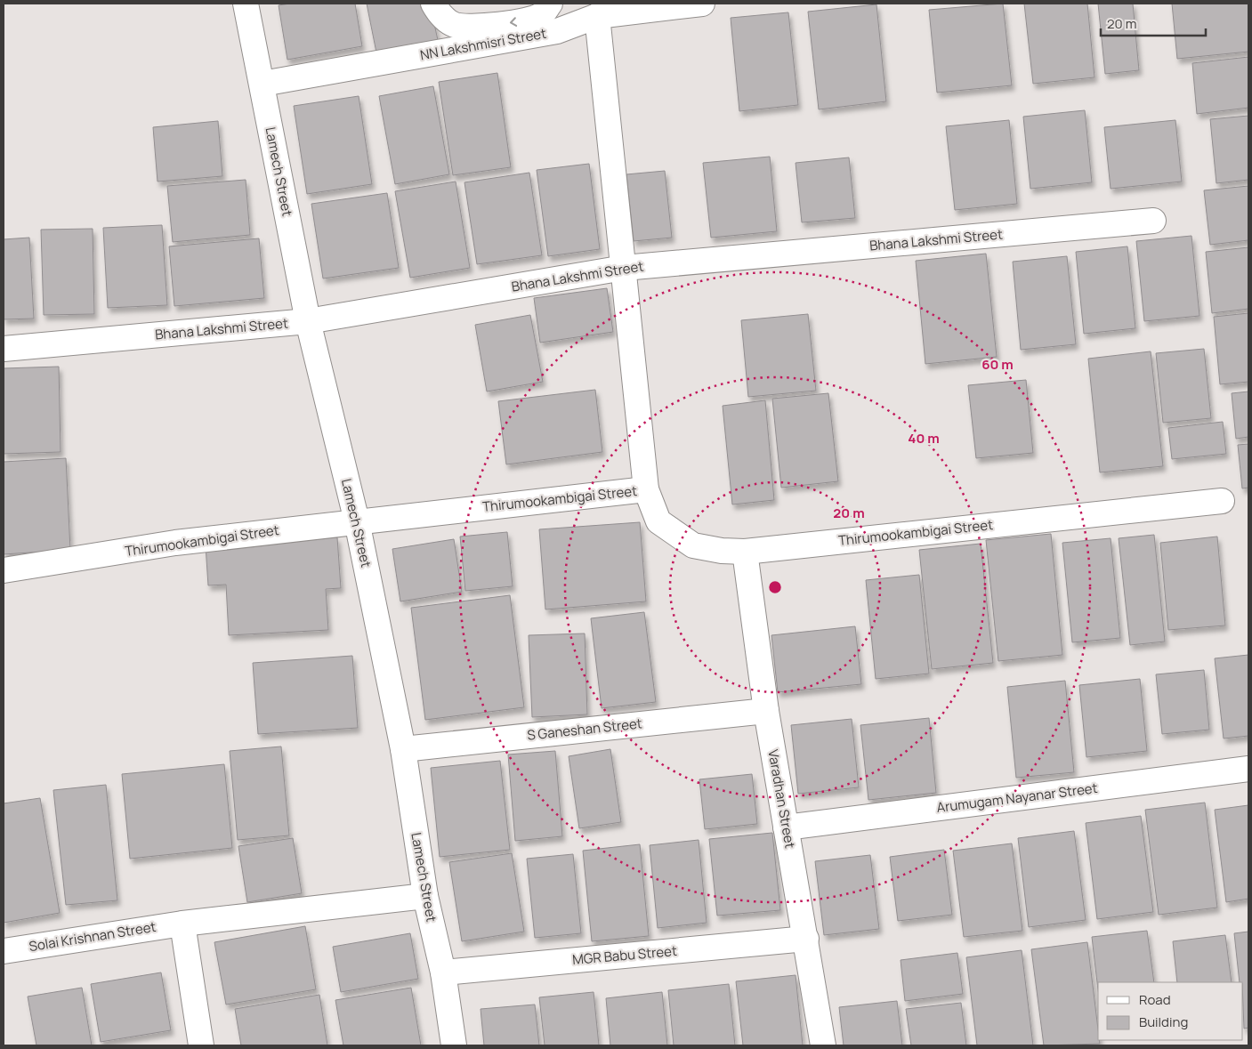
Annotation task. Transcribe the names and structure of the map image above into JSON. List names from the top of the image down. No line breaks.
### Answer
{"streets":{"street":["NN Lakshmisri Street","Lamech Street","Bhana Lakshmi Street","Thirumookambigai Street","S Ganeshan Street","Arumugam Nayanar Street","Varadhan Street","Solai Krishnan Street","MGR Babu Street"]},"crossings":[["NN Lakshmisri Street","Lamech Street"],["Lamech Street","Bhana Lakshmi Street"],["Lamech Street","Thirumookambigai Street"],["Lamech Street","S Ganeshan Street"],["Lamech Street","Solai Krishnan Street"],["Lamech Street","MGR Babu Street"],["Thirumookambigai Street","Varadhan Street"],["S Ganeshan Street","Varadhan Street"],["Arumugam Nayanar Street","Varadhan Street"],["Varadhan Street","MGR Babu Street"]],"legend":["Road","Building"],"scale_bar":"20 m","rings":["60 m","40 m","20 m"]}
